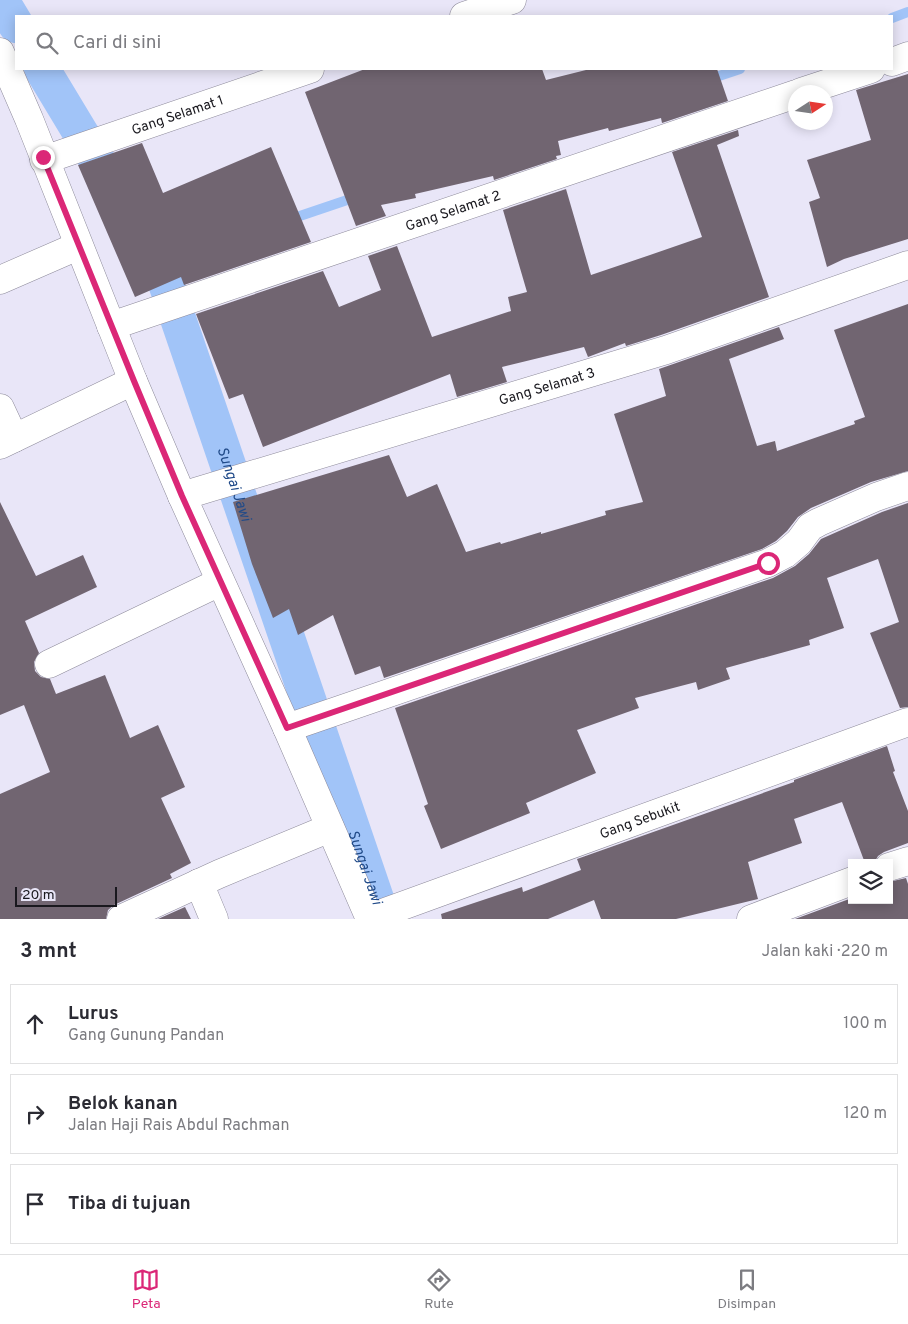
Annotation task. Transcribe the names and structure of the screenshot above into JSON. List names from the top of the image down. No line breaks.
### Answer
{"streets":{"street":["Gang Selamat 1","Gang Selamat 2","Gang Selamat 3","Gang Sebukit"]},"water":["Sungai Jawi"],"scale_bar":"20 m","north":"right","page":{"search":"Cari di sini","scale":"20 m","heading":["3 mnt","Jalan kaki · 220 m"],"list":[["Lurus","Gang Gunung Pandan","100 m"],["Belok kanan","Jalan Haji Rais Abdul Rachman","120 m"],"Tiba di tujuan"],"nav":["Peta","Rute","Disimpan"]}}
